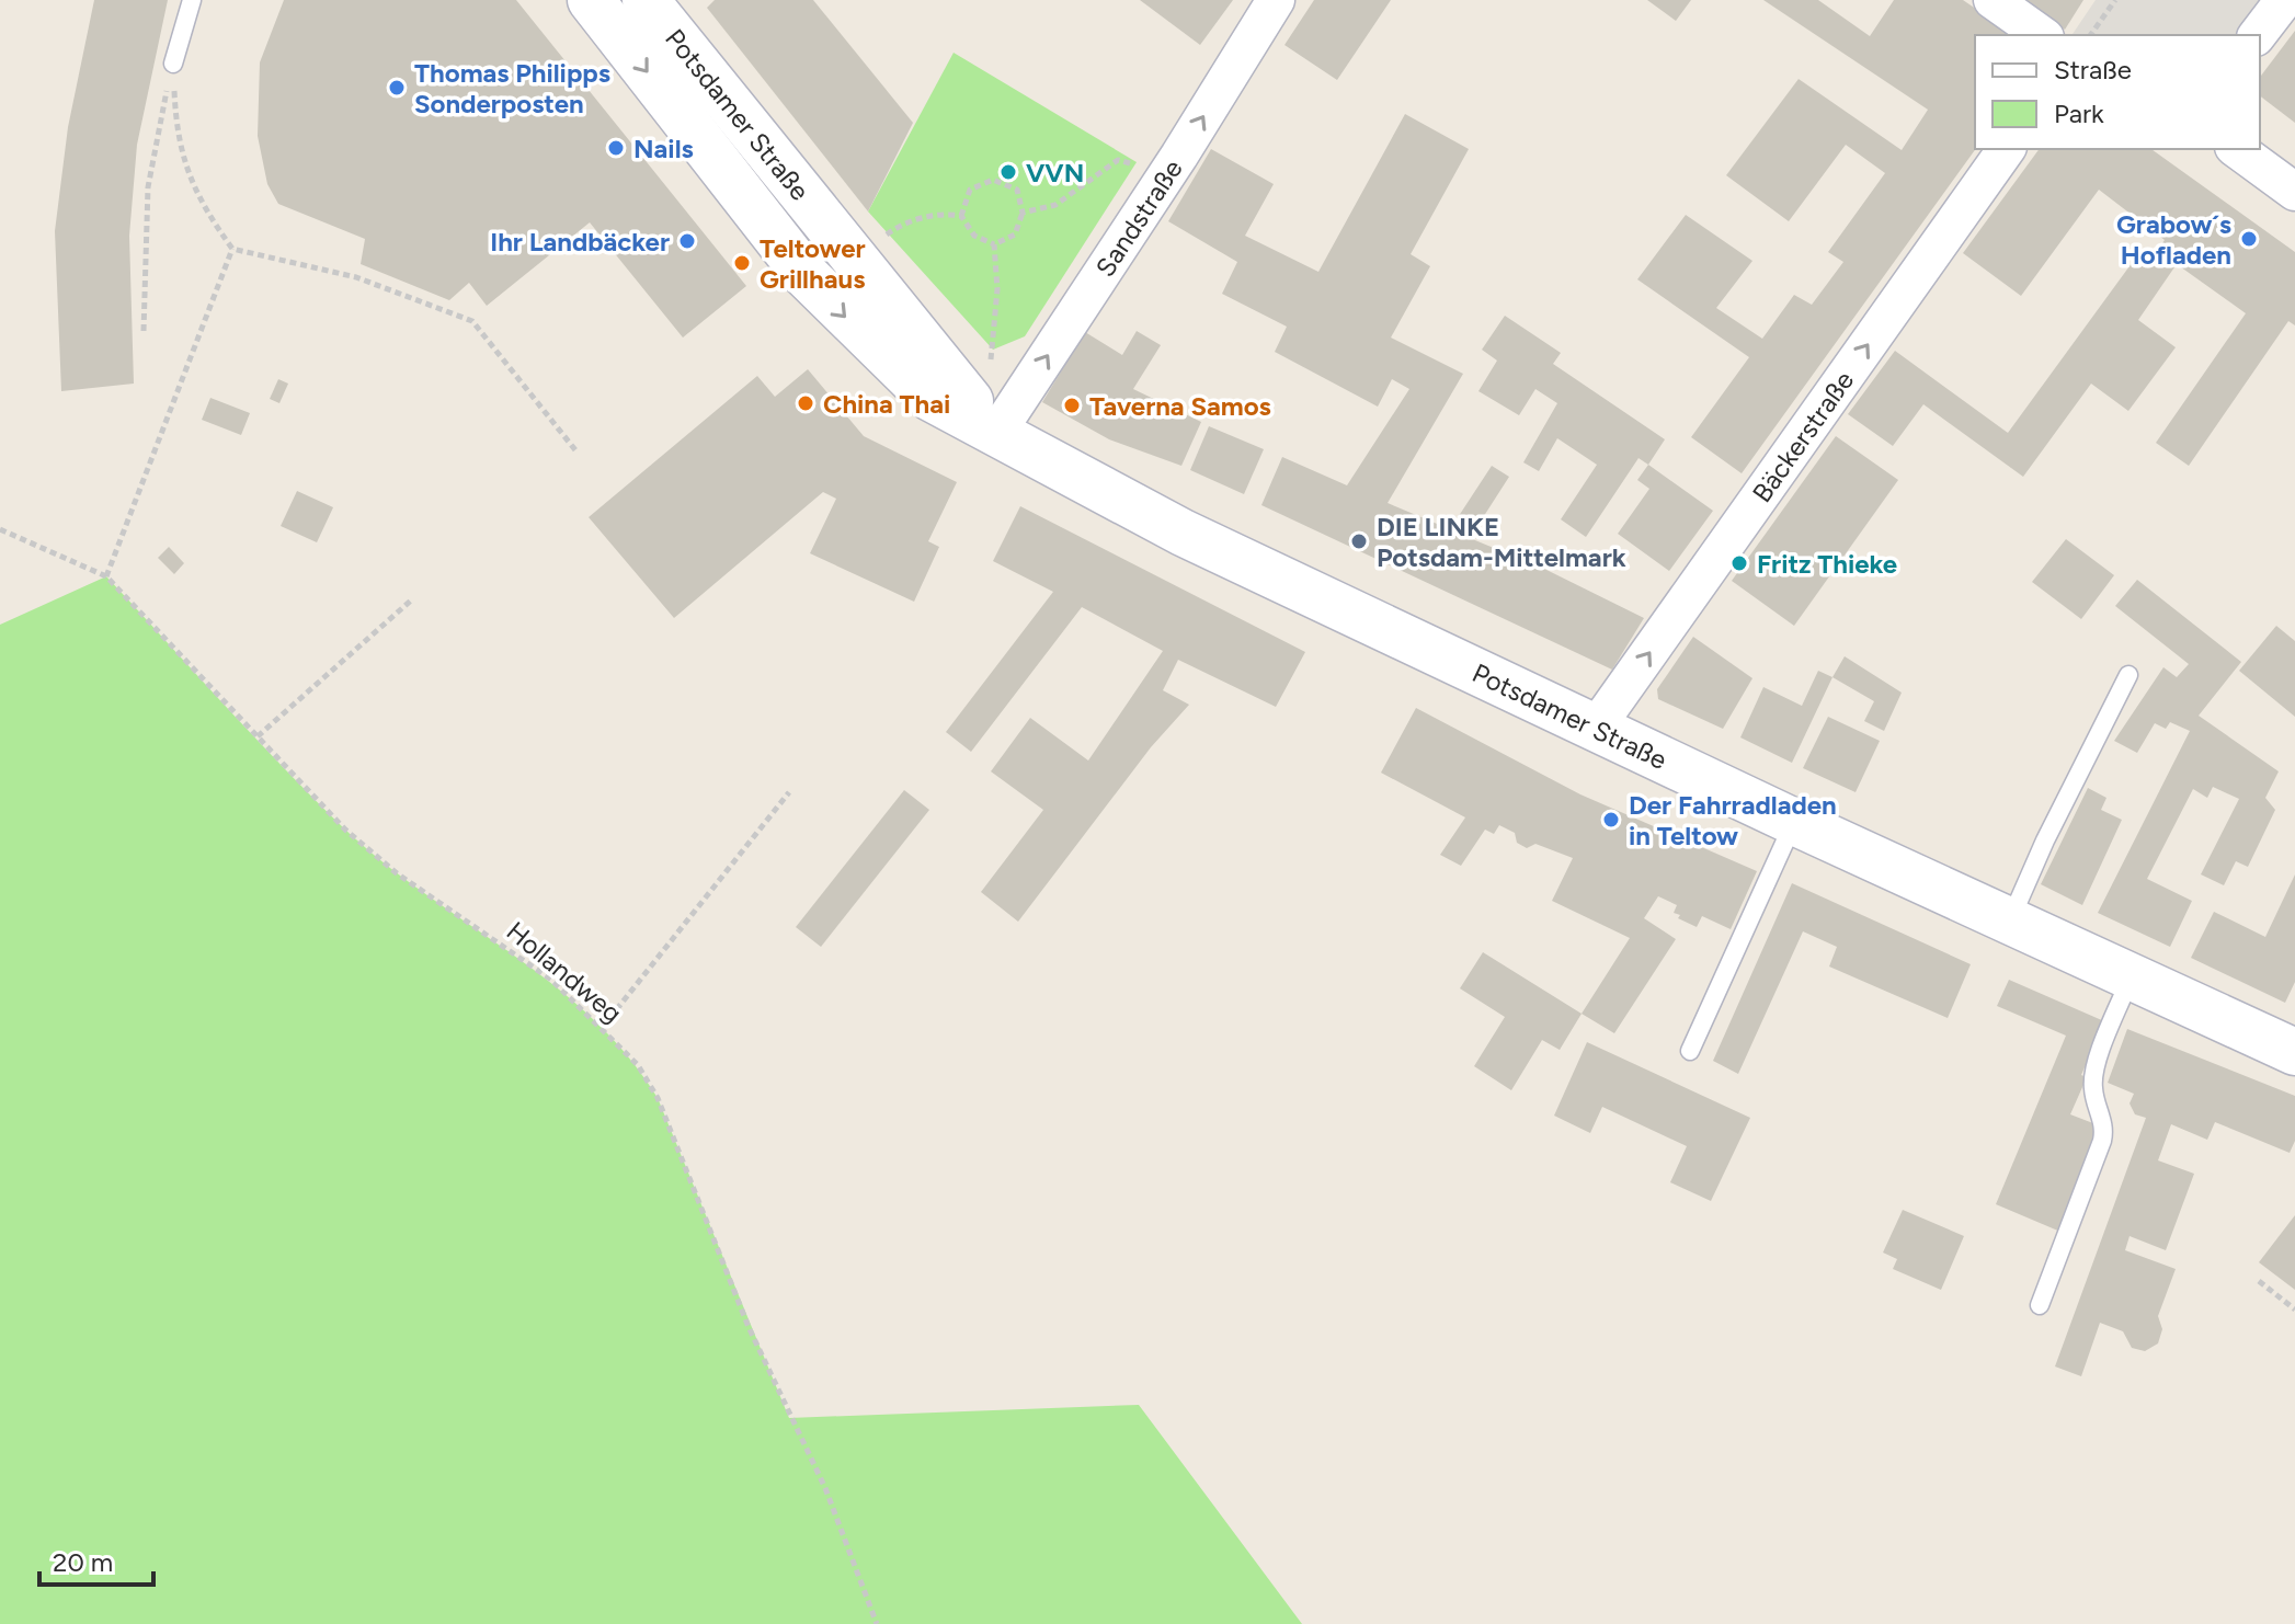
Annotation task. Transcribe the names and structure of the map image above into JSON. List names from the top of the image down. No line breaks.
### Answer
{"streets":{"street":["Potsdamer Straße","Sandstraße","Bäckerstraße"],"path":["Hollandweg"]},"crossings":[["Potsdamer Straße","Sandstraße"],["Potsdamer Straße","Bäckerstraße"]],"one_way":["Sandstraße","Bäckerstraße"],"places":["Thomas Philipps Sonderposten","Nails","VVN","Grabow´s Hofladen","Ihr Landbäcker","Teltower Grillhaus","China Thai","Taverna Samos","DIE LINKE Potsdam-Mittelmark","Fritz Thieke","Der Fahrradladen in Teltow"],"legend":["Straße","Park"],"scale_bar":"20 m"}
